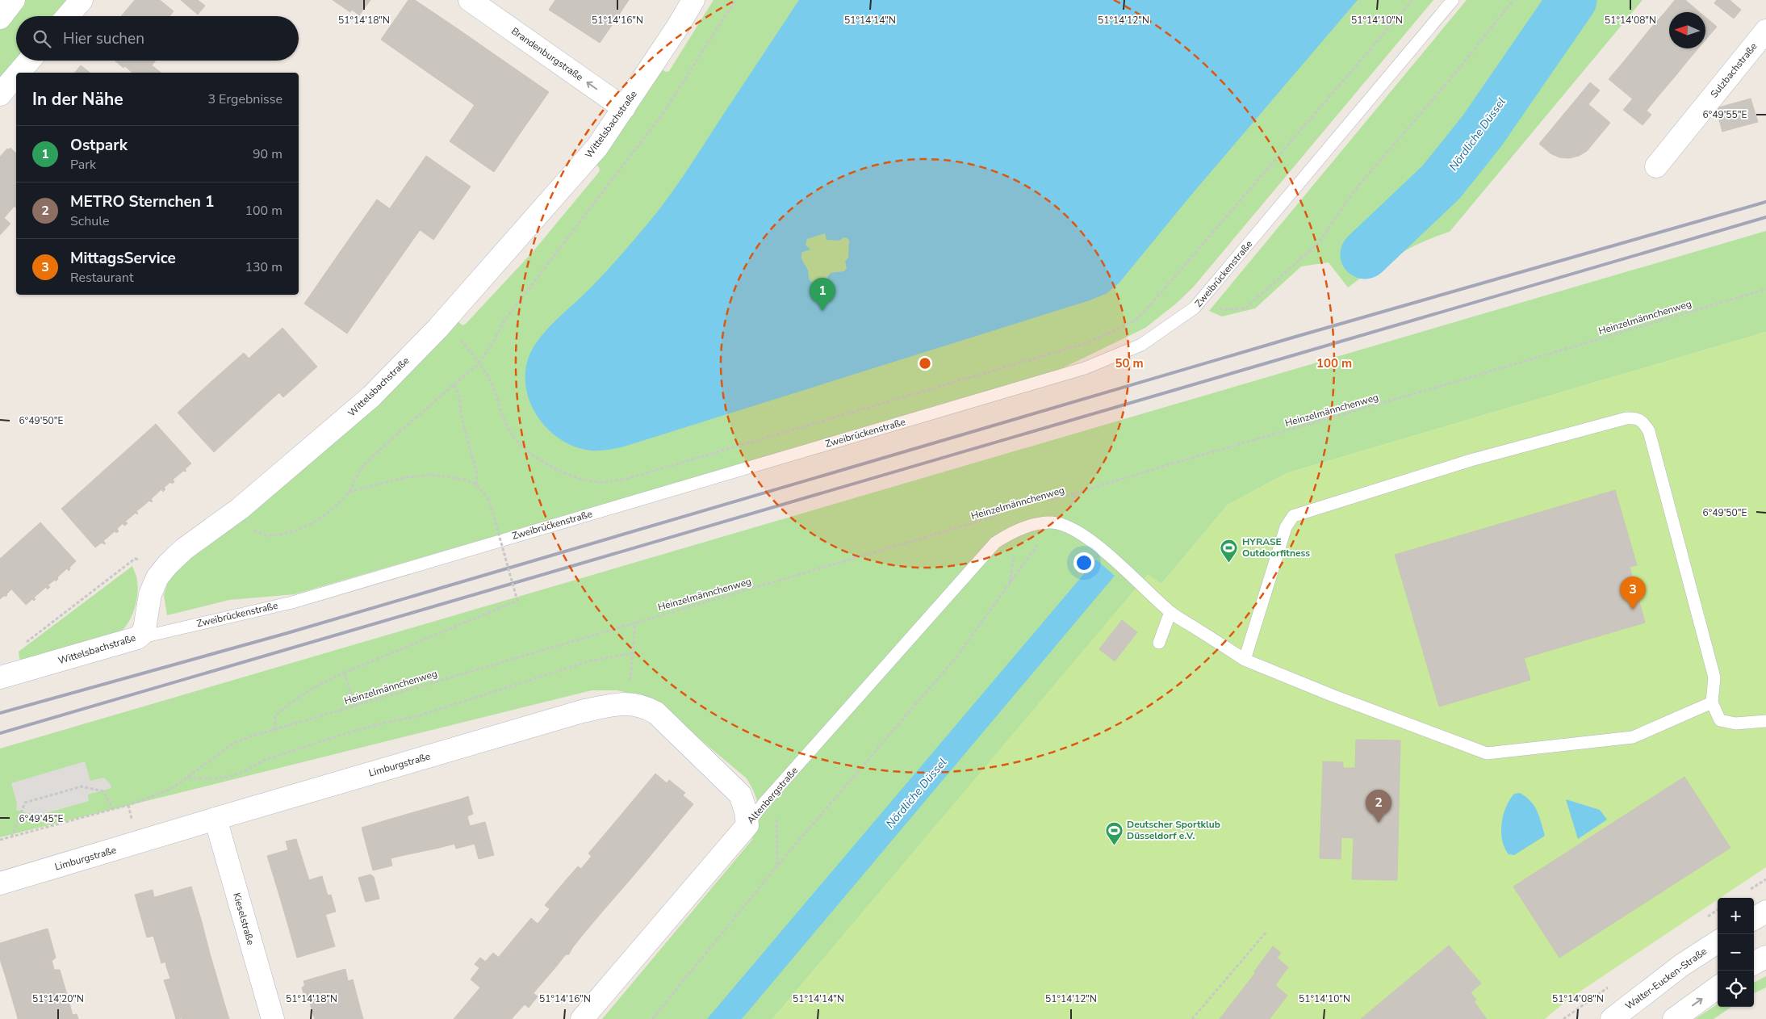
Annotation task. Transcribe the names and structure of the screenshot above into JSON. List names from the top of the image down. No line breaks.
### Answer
{"streets":{"street":["Brandenburgstraße","Sulzbachstraße","Wittelsbachstraße","Limburgstraße","Altenbergstraße","Kieselstraße","Walter-Eucken-Straße"],"lane":["Zweibrückenstraße"],"path":["Heinzelmännchenweg"]},"crossings":[["Brandenburgstraße","Wittelsbachstraße"],["Wittelsbachstraße","Zweibrückenstraße"],["Limburgstraße","Altenbergstraße"],["Limburgstraße","Kieselstraße"]],"one_way":["Brandenburgstraße"],"water":["Nördliche Düssel"],"places":{"sports":["HYRASE Outdoorfitness","Deutscher Sportklub Düsseldorf e.V."]},"north":"left","page":{"search":"Hier suchen","heading":["In der Nähe","3 Ergebnisse"],"list":[{"mark":"1","name":"Ostpark","note":"Park","value":"90 m"},{"mark":"2","name":"METRO Sternchen 1","note":"Schule","value":"100 m"},{"mark":"3","name":"MittagsService","note":"Restaurant","value":"130 m"}],"pins":["1","3","2"],"map_buttons":["+","−"]},"coordinates":["51°14'18\"N","51°14'16\"N","51°14'14\"N","51°14'12\"N","51°14'10\"N","51°14'08\"N","6°49'55\"E","6°49'50\"E","6°49'45\"E","51°14'20\"N"],"rings":["50 m","100 m"]}
